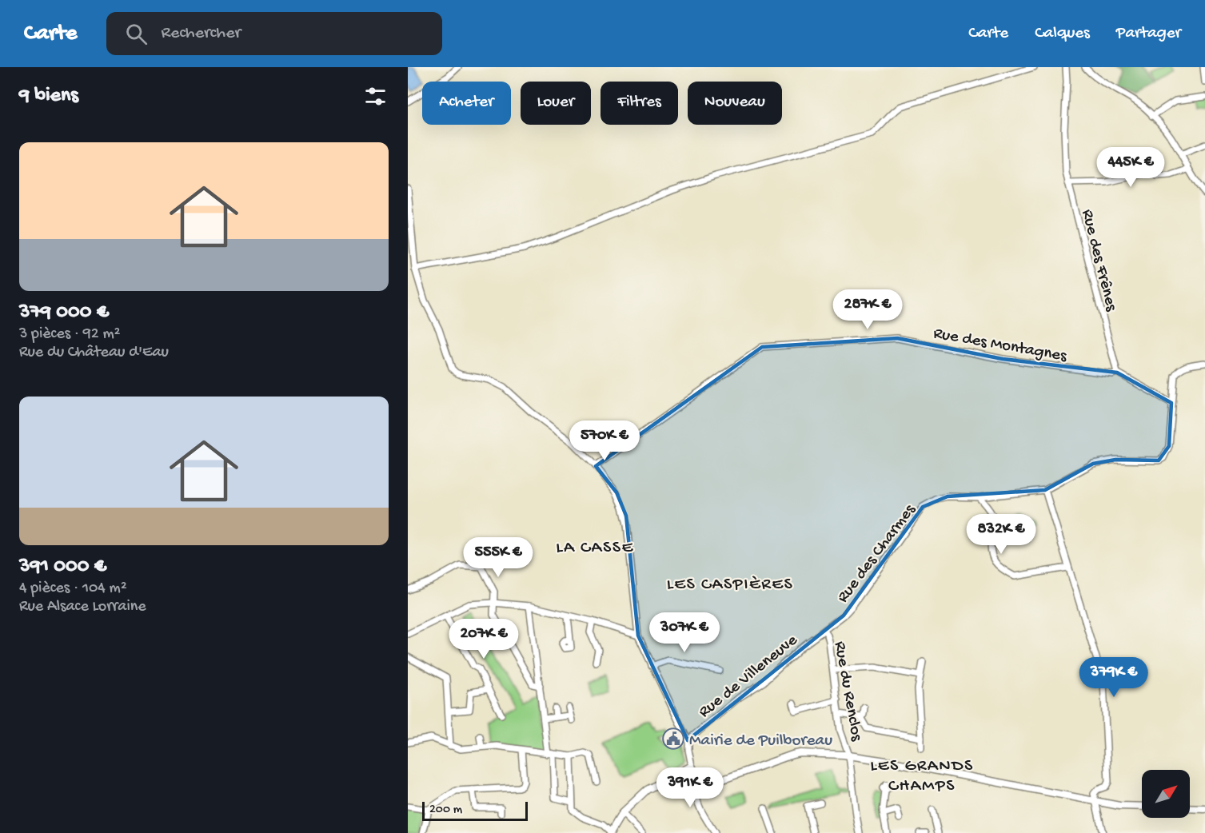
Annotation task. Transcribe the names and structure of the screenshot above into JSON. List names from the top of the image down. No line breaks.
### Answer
{"streets":{"street":["Rue des Frênes","Rue des Montagnes","Rue des Charmes","Rue de Villeneuve","Rue du Renclos"]},"crossings":[["Rue des Frênes","Rue des Montagnes"],["Rue des Charmes","Rue de Villeneuve"],["Rue des Charmes","Rue du Renclos"],["Rue de Villeneuve","Rue du Renclos"]],"districts":["LA CASSE","LES CASPIÈRES","LES GRANDS CHAMPS"],"places":{"public building":["Mairie de Puilboreau"]},"scale_bar":"200 m","north":"top right","page":{"header":"Carte","search":"Rechercher","nav":["Carte","Calques","Partager"],"heading":"9 biens","chip":["Acheter","Louer","Filtres","Nouveau"],"list":[{"name":"379 000 €","note":"3 pièces · 92 m² · Rue du Château d'Eau"},{"name":"391 000 €","note":"4 pièces · 104 m² · Rue Alsace Lorraine"}],"price":["445K €","287K €","570K €","832K €","555K €","307K €","207K €","379K €","391K €"],"scale":"200 m"}}
